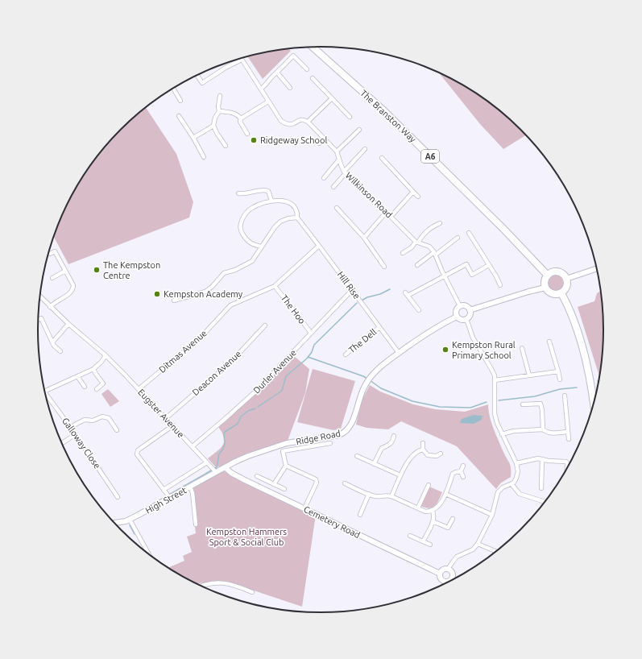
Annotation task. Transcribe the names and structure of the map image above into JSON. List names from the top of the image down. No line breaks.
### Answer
{"streets":{"highway":["The Branston Way","A6"],"street":["Wilkinson Road","Hill Rise","The Hoo","The Dell","Ditmas Avenue","Durler Avenue","Deacon Avenue","Eugster Avenue","Ridge Road","Galloway Close","High Street","Cemetery Road"]},"crossings":[["Hill Rise","The Dell"],["Hill Rise","Ditmas Avenue"],["Hill Rise","Durler Avenue"],["Hill Rise","Ridge Road"],["The Hoo","Ditmas Avenue"],["The Hoo","Durler Avenue"],["Ditmas Avenue","Eugster Avenue"],["Durler Avenue","Eugster Avenue"],["Deacon Avenue","Eugster Avenue"],["Eugster Avenue","Ridge Road"],["Eugster Avenue","High Street"],["Eugster Avenue","Cemetery Road"],["Ridge Road","High Street"],["Ridge Road","Cemetery Road"],["High Street","Cemetery Road"]],"parks":["Kempston Hammers Sport & Social Club"],"places":["Ridgeway School","The Kempston Centre","Kempston Academy","Kempston Rural Primary School"]}
